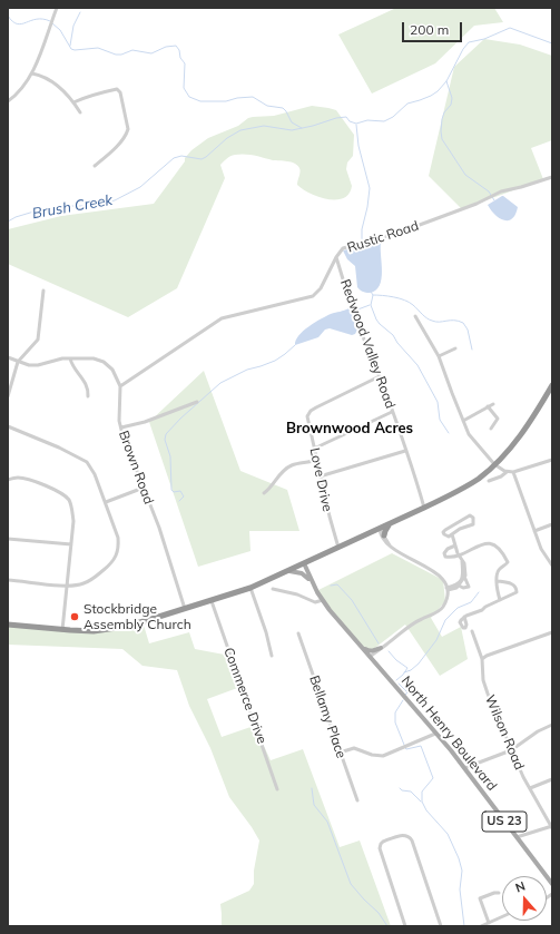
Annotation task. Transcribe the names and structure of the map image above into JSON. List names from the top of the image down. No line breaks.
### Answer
{"streets":{"main road":["North Henry Boulevard","US 23"],"street":["Rustic Road","Redwood Valley Road","Brown Road","Love Drive","Commerce Drive","Bellamy Place","Wilson Road"]},"crossings":[["Rustic Road","Redwood Valley Road"],["Rustic Road","Brown Road"],["Redwood Valley Road","Love Drive"]],"districts":["Brownwood Acres"],"water":["Brush Creek"],"places":["Stockbridge Assembly Church"],"scale_bar":"200 m","north":"top"}
